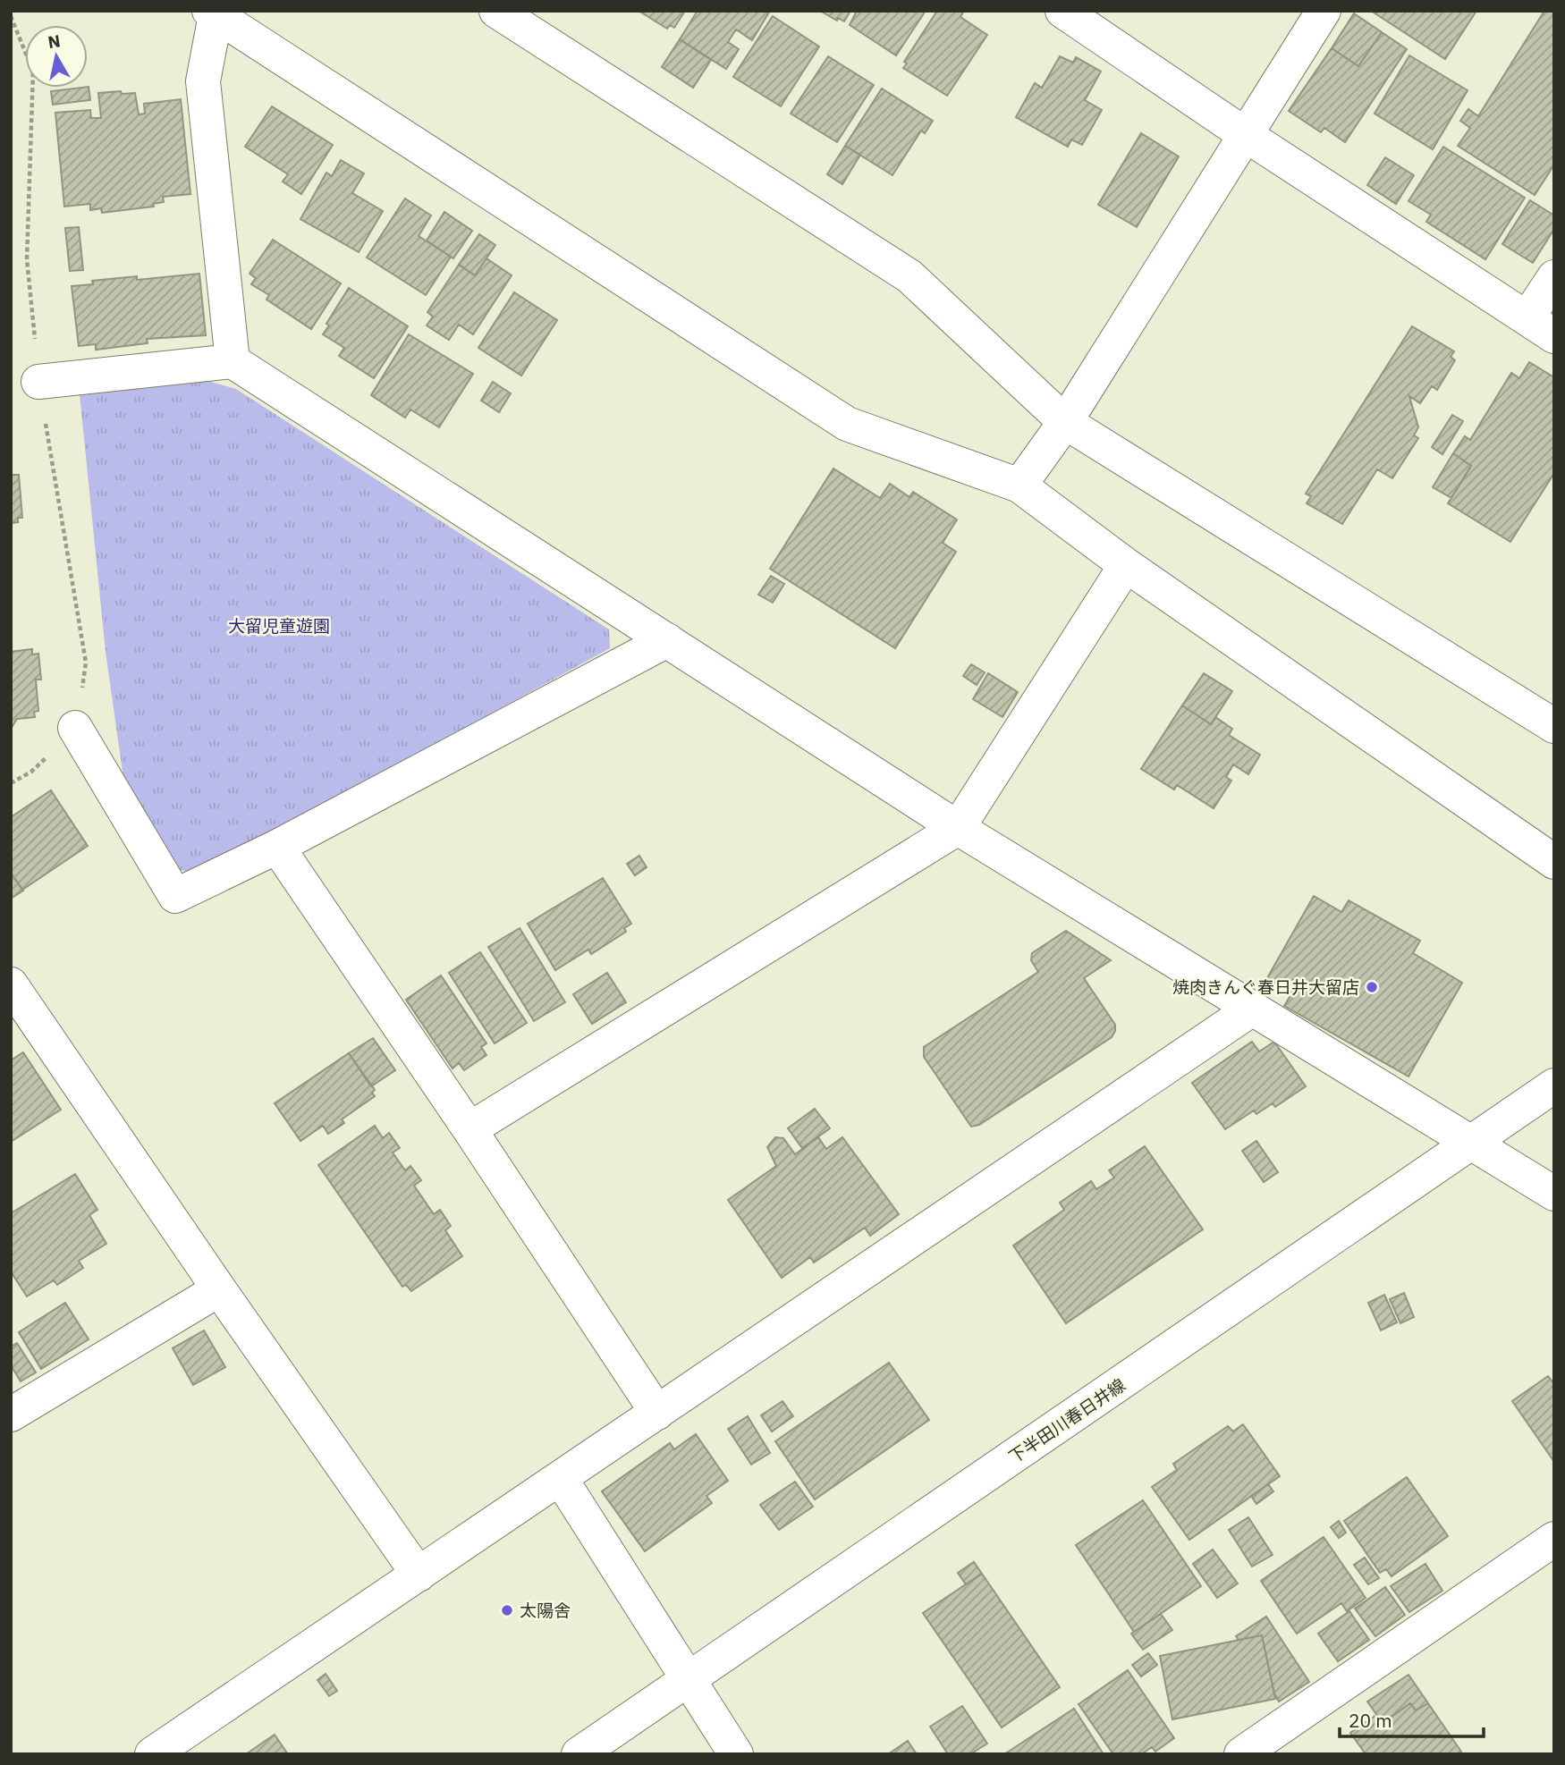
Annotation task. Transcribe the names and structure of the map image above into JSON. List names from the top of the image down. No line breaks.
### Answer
{"streets":{"street":["下半田川春日井線"]},"parks":["大留児童遊園"],"places":["焼肉きんぐ春日井大留店","太陽舎"],"scale_bar":"20 m","north":"top"}
